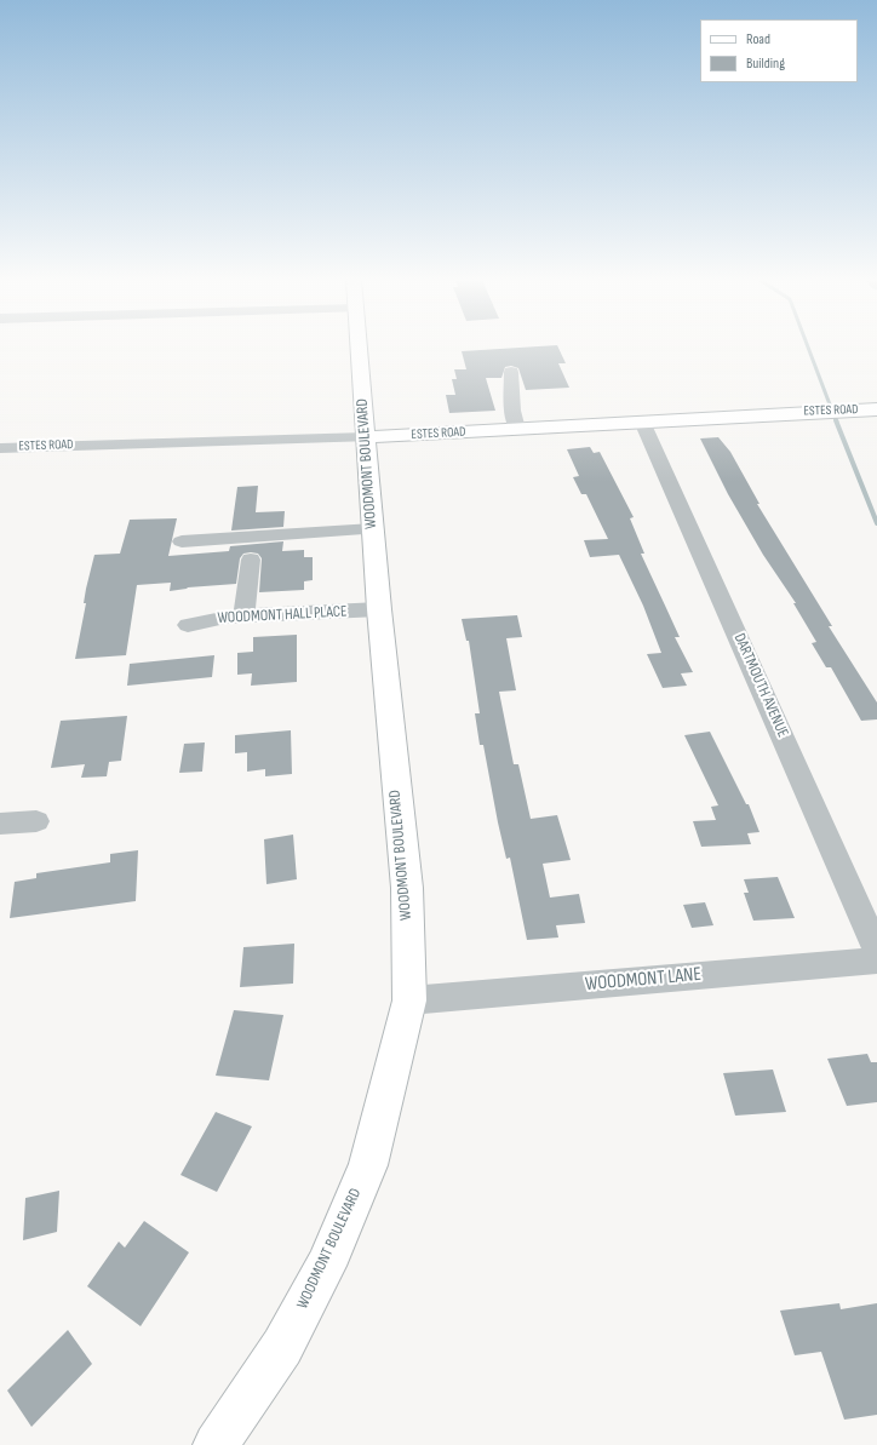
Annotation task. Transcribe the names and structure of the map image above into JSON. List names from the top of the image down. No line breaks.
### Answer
{"streets":{"main road":["ESTES ROAD","WOODMONT BOULEVARD"],"street":["WOODMONT HALL PLACE","DARTMOUTH AVENUE","WOODMONT LANE"]},"crossings":[["ESTES ROAD","WOODMONT BOULEVARD"],["ESTES ROAD","DARTMOUTH AVENUE"],["WOODMONT BOULEVARD","WOODMONT HALL PLACE"],["WOODMONT BOULEVARD","WOODMONT LANE"]],"legend":["Road","Building"]}
